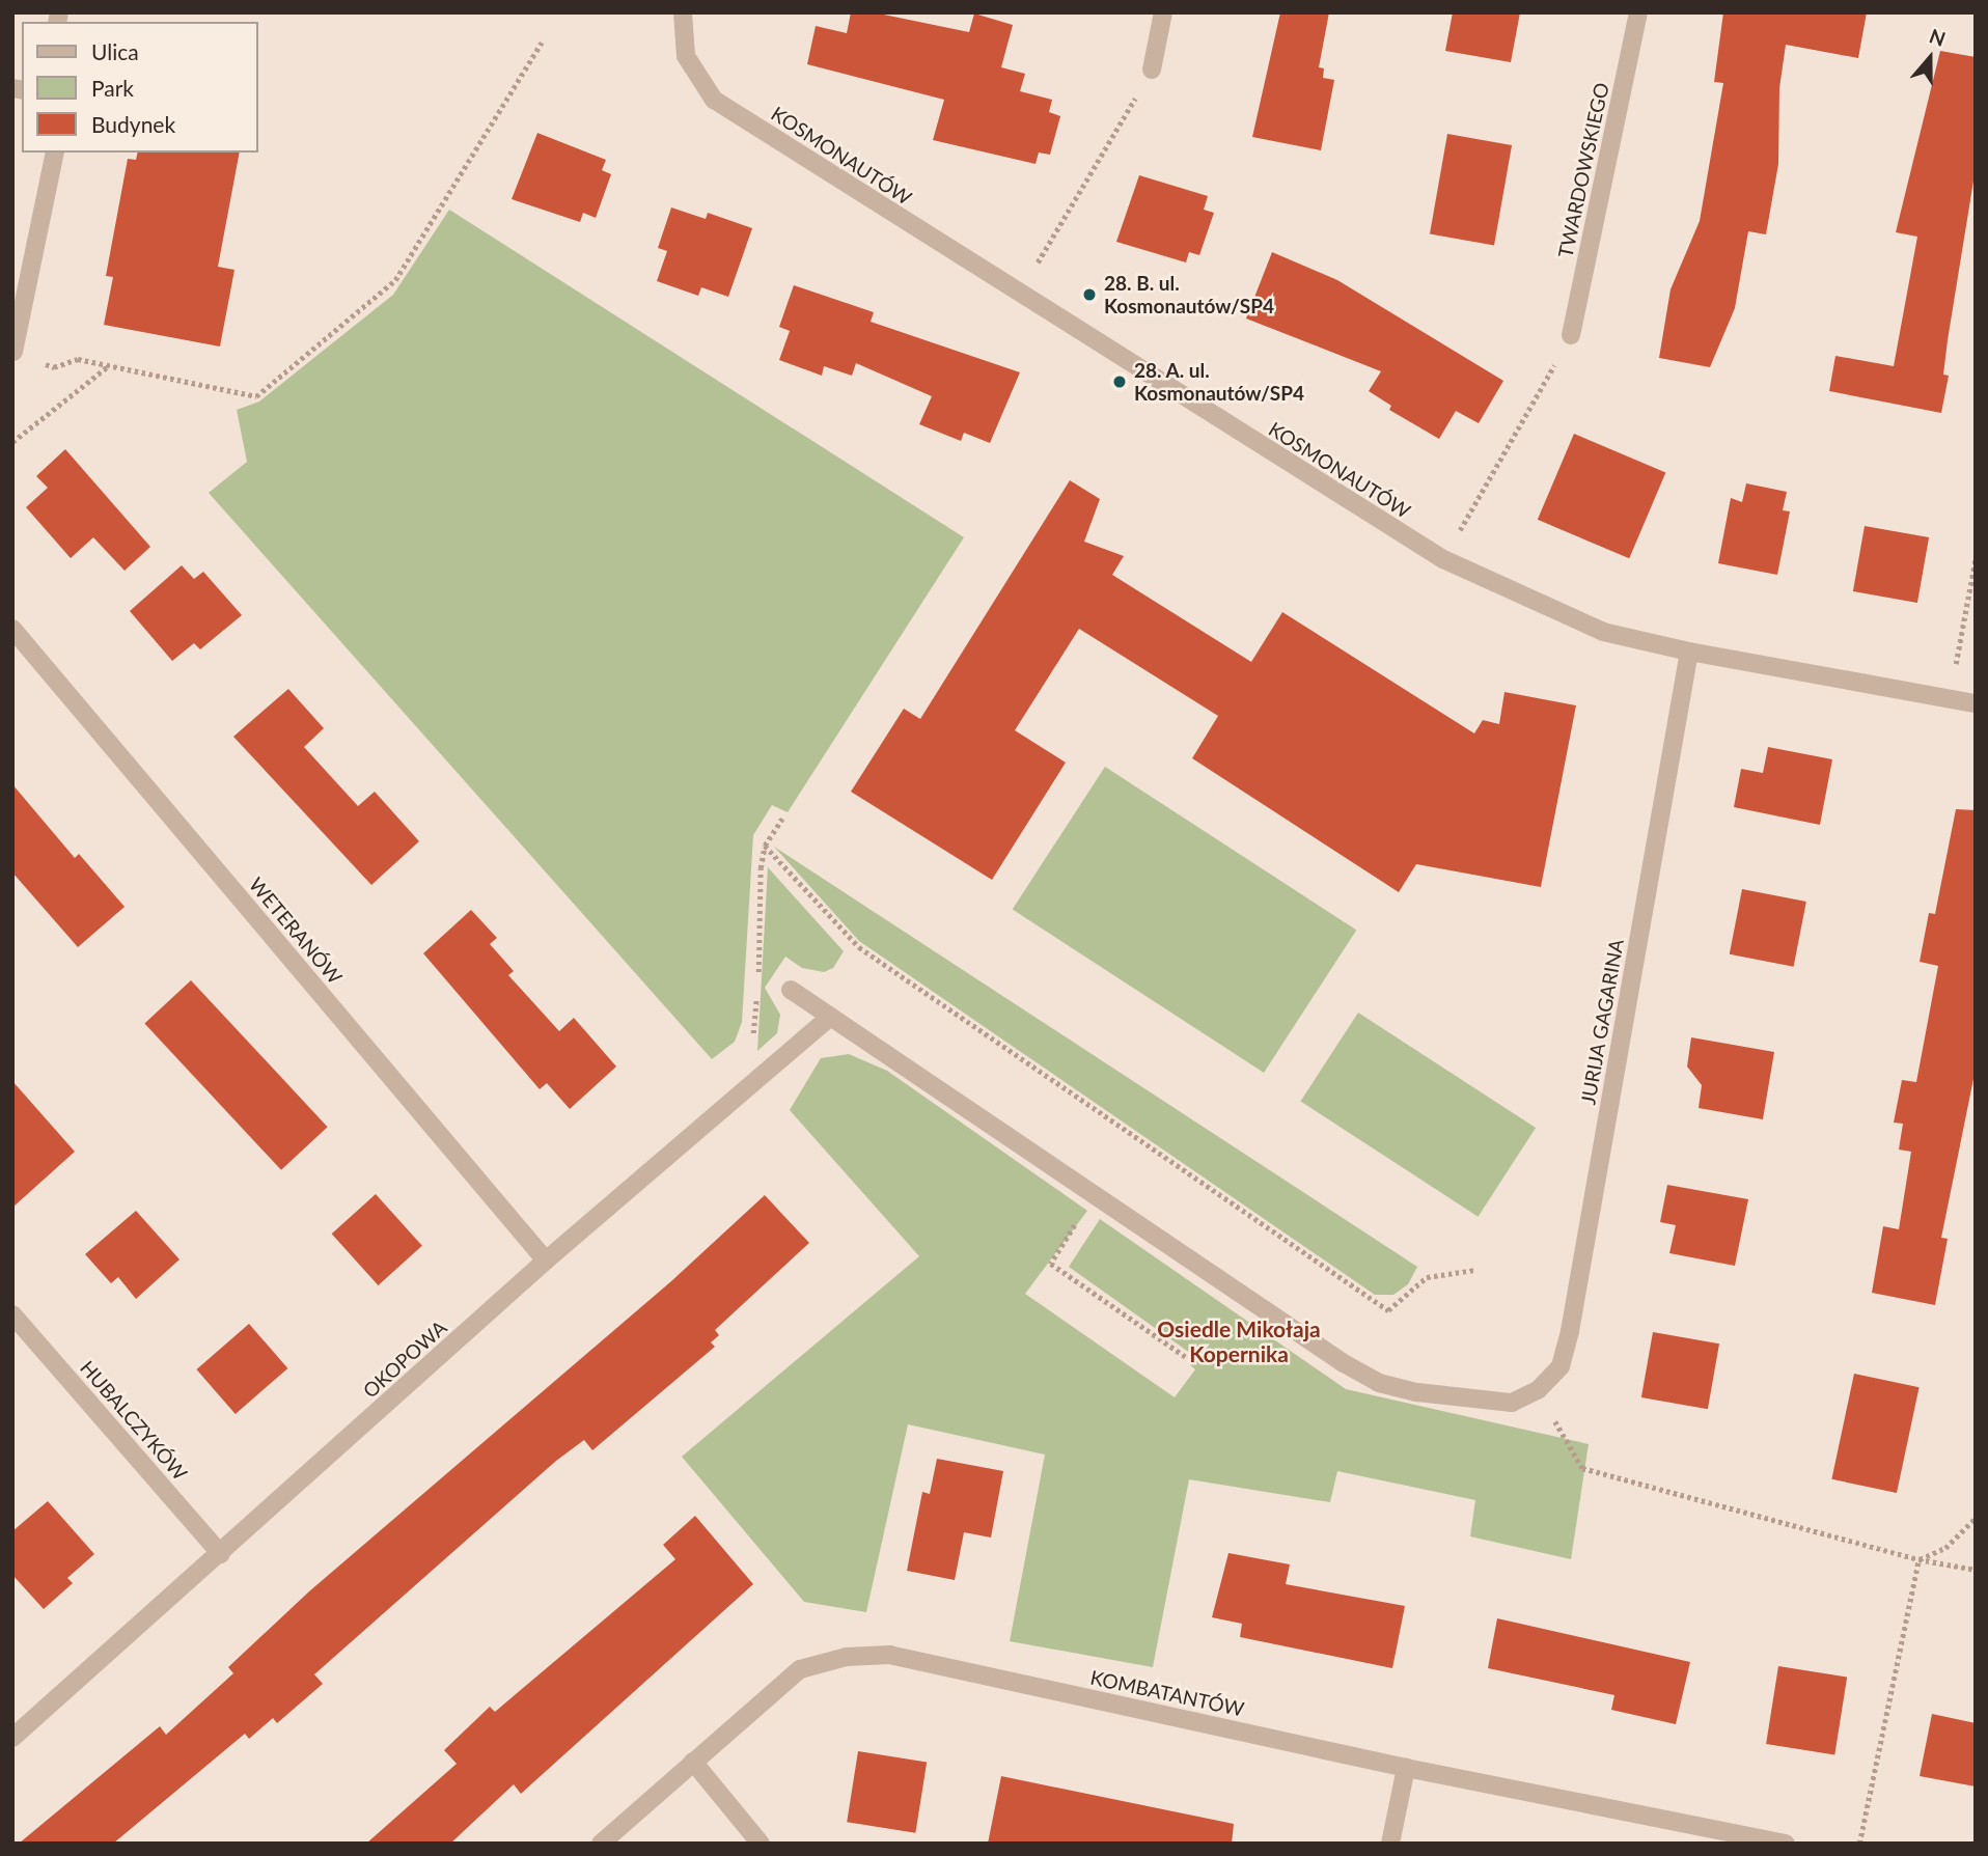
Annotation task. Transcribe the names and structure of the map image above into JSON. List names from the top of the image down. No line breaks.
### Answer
{"streets":{"street":["KOSMONAUTÓW","TWARDOWSKIEGO","WETERANÓW","JURIJA GAGARINA","OKOPOWA","HUBALCZYKÓW","KOMBATANTÓW"]},"crossings":[["KOSMONAUTÓW","JURIJA GAGARINA"],["WETERANÓW","OKOPOWA"],["OKOPOWA","HUBALCZYKÓW"]],"districts":["Osiedle Mikołaja Kopernika"],"places":["28. B. ul. Kosmonautów/SP4","28. A. ul. Kosmonautów/SP4"],"legend":["Ulica","Park","Budynek"],"north":"top"}
